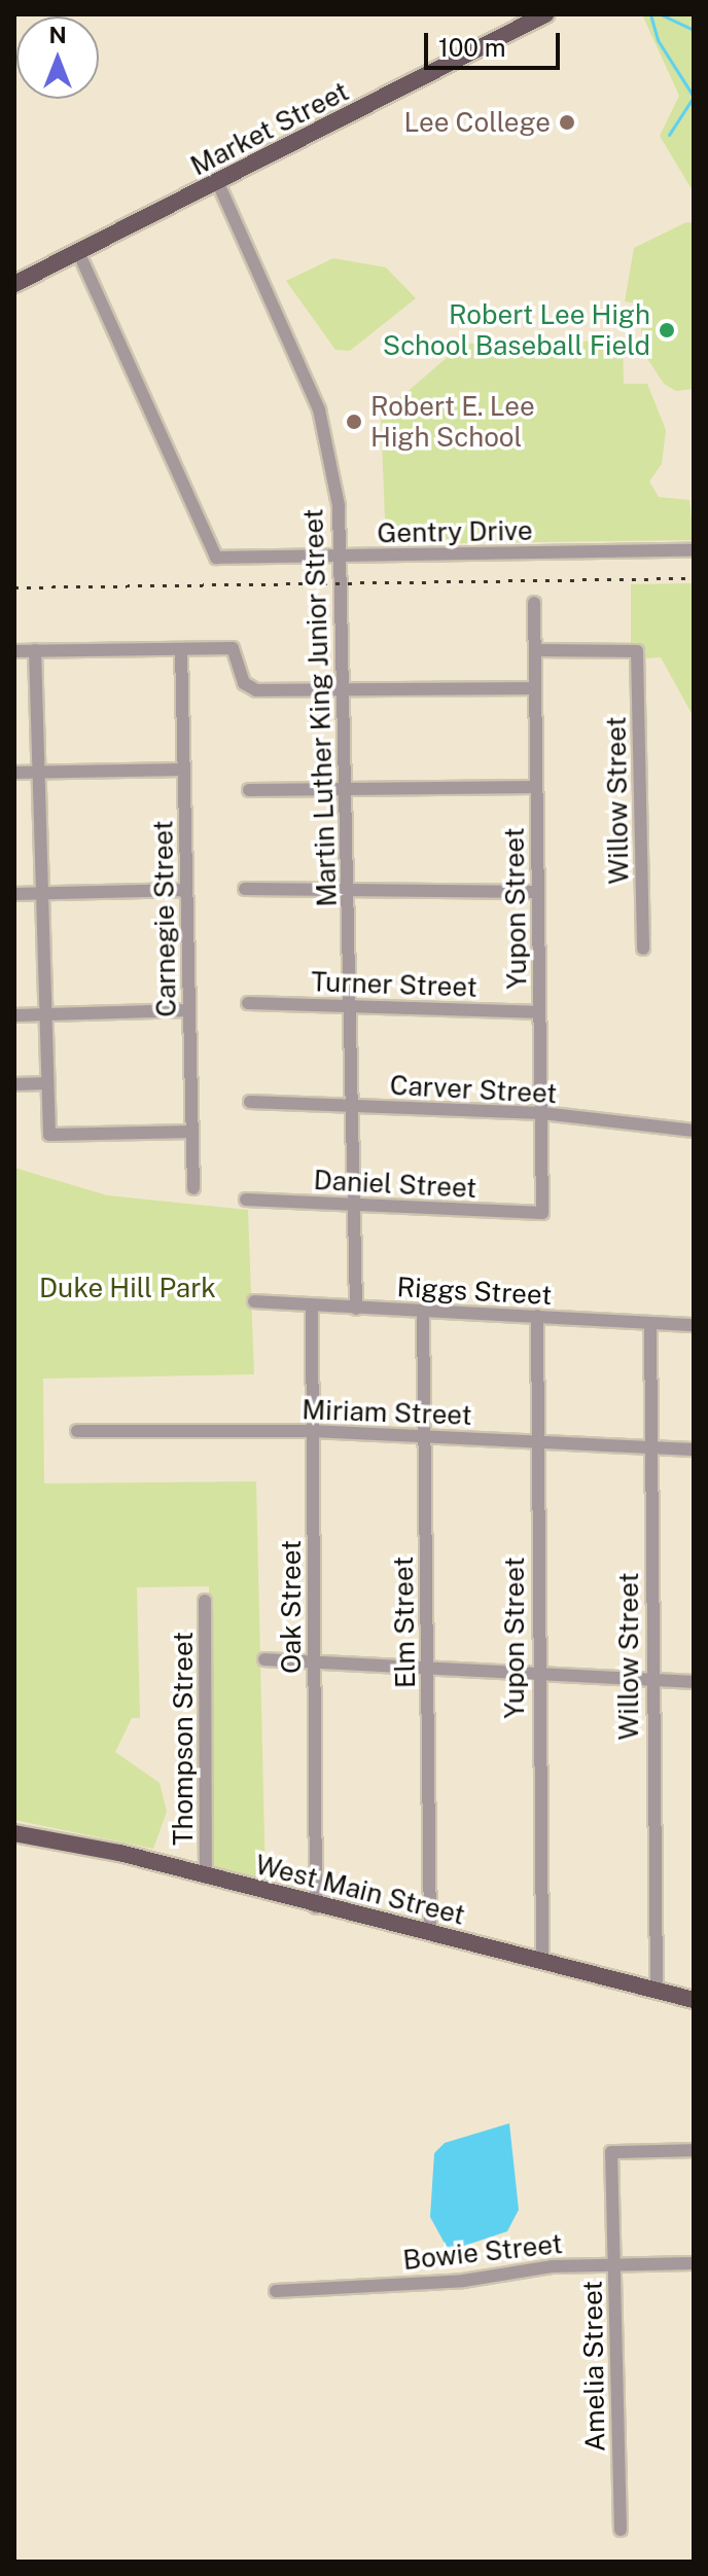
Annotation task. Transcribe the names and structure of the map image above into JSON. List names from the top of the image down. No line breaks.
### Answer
{"streets":{"main road":["Market Street","West Main Street"],"street":["Gentry Drive","Martin Luther King Junior Street","Willow Street","Yupon Street","Carnegie Street","Turner Street","Carver Street","Daniel Street","Riggs Street","Miriam Street","Oak Street","Elm Street","Thompson Street","Bowie Street","Amelia Street"]},"crossings":[["Market Street","Gentry Drive"],["Market Street","Martin Luther King Junior Street"],["Gentry Drive","Martin Luther King Junior Street"],["Martin Luther King Junior Street","Turner Street"],["Martin Luther King Junior Street","Carver Street"],["Martin Luther King Junior Street","Daniel Street"],["Martin Luther King Junior Street","Riggs Street"],["Willow Street","Yupon Street"],["Willow Street","Riggs Street"],["Willow Street","Miriam Street"],["Willow Street","West Main Street"],["Yupon Street","Turner Street"],["Yupon Street","Carver Street"],["Yupon Street","Daniel Street"],["Yupon Street","Riggs Street"],["Yupon Street","Miriam Street"],["Yupon Street","West Main Street"],["Riggs Street","Oak Street"],["Riggs Street","Elm Street"],["Miriam Street","Oak Street"],["Miriam Street","Elm Street"],["Oak Street","West Main Street"],["Elm Street","West Main Street"],["Thompson Street","West Main Street"],["Bowie Street","Amelia Street"]],"parks":["Duke Hill Park"],"places":["Lee College","Robert Lee High School Baseball Field","Robert E. Lee High School"],"scale_bar":"100 m","north":"top"}
